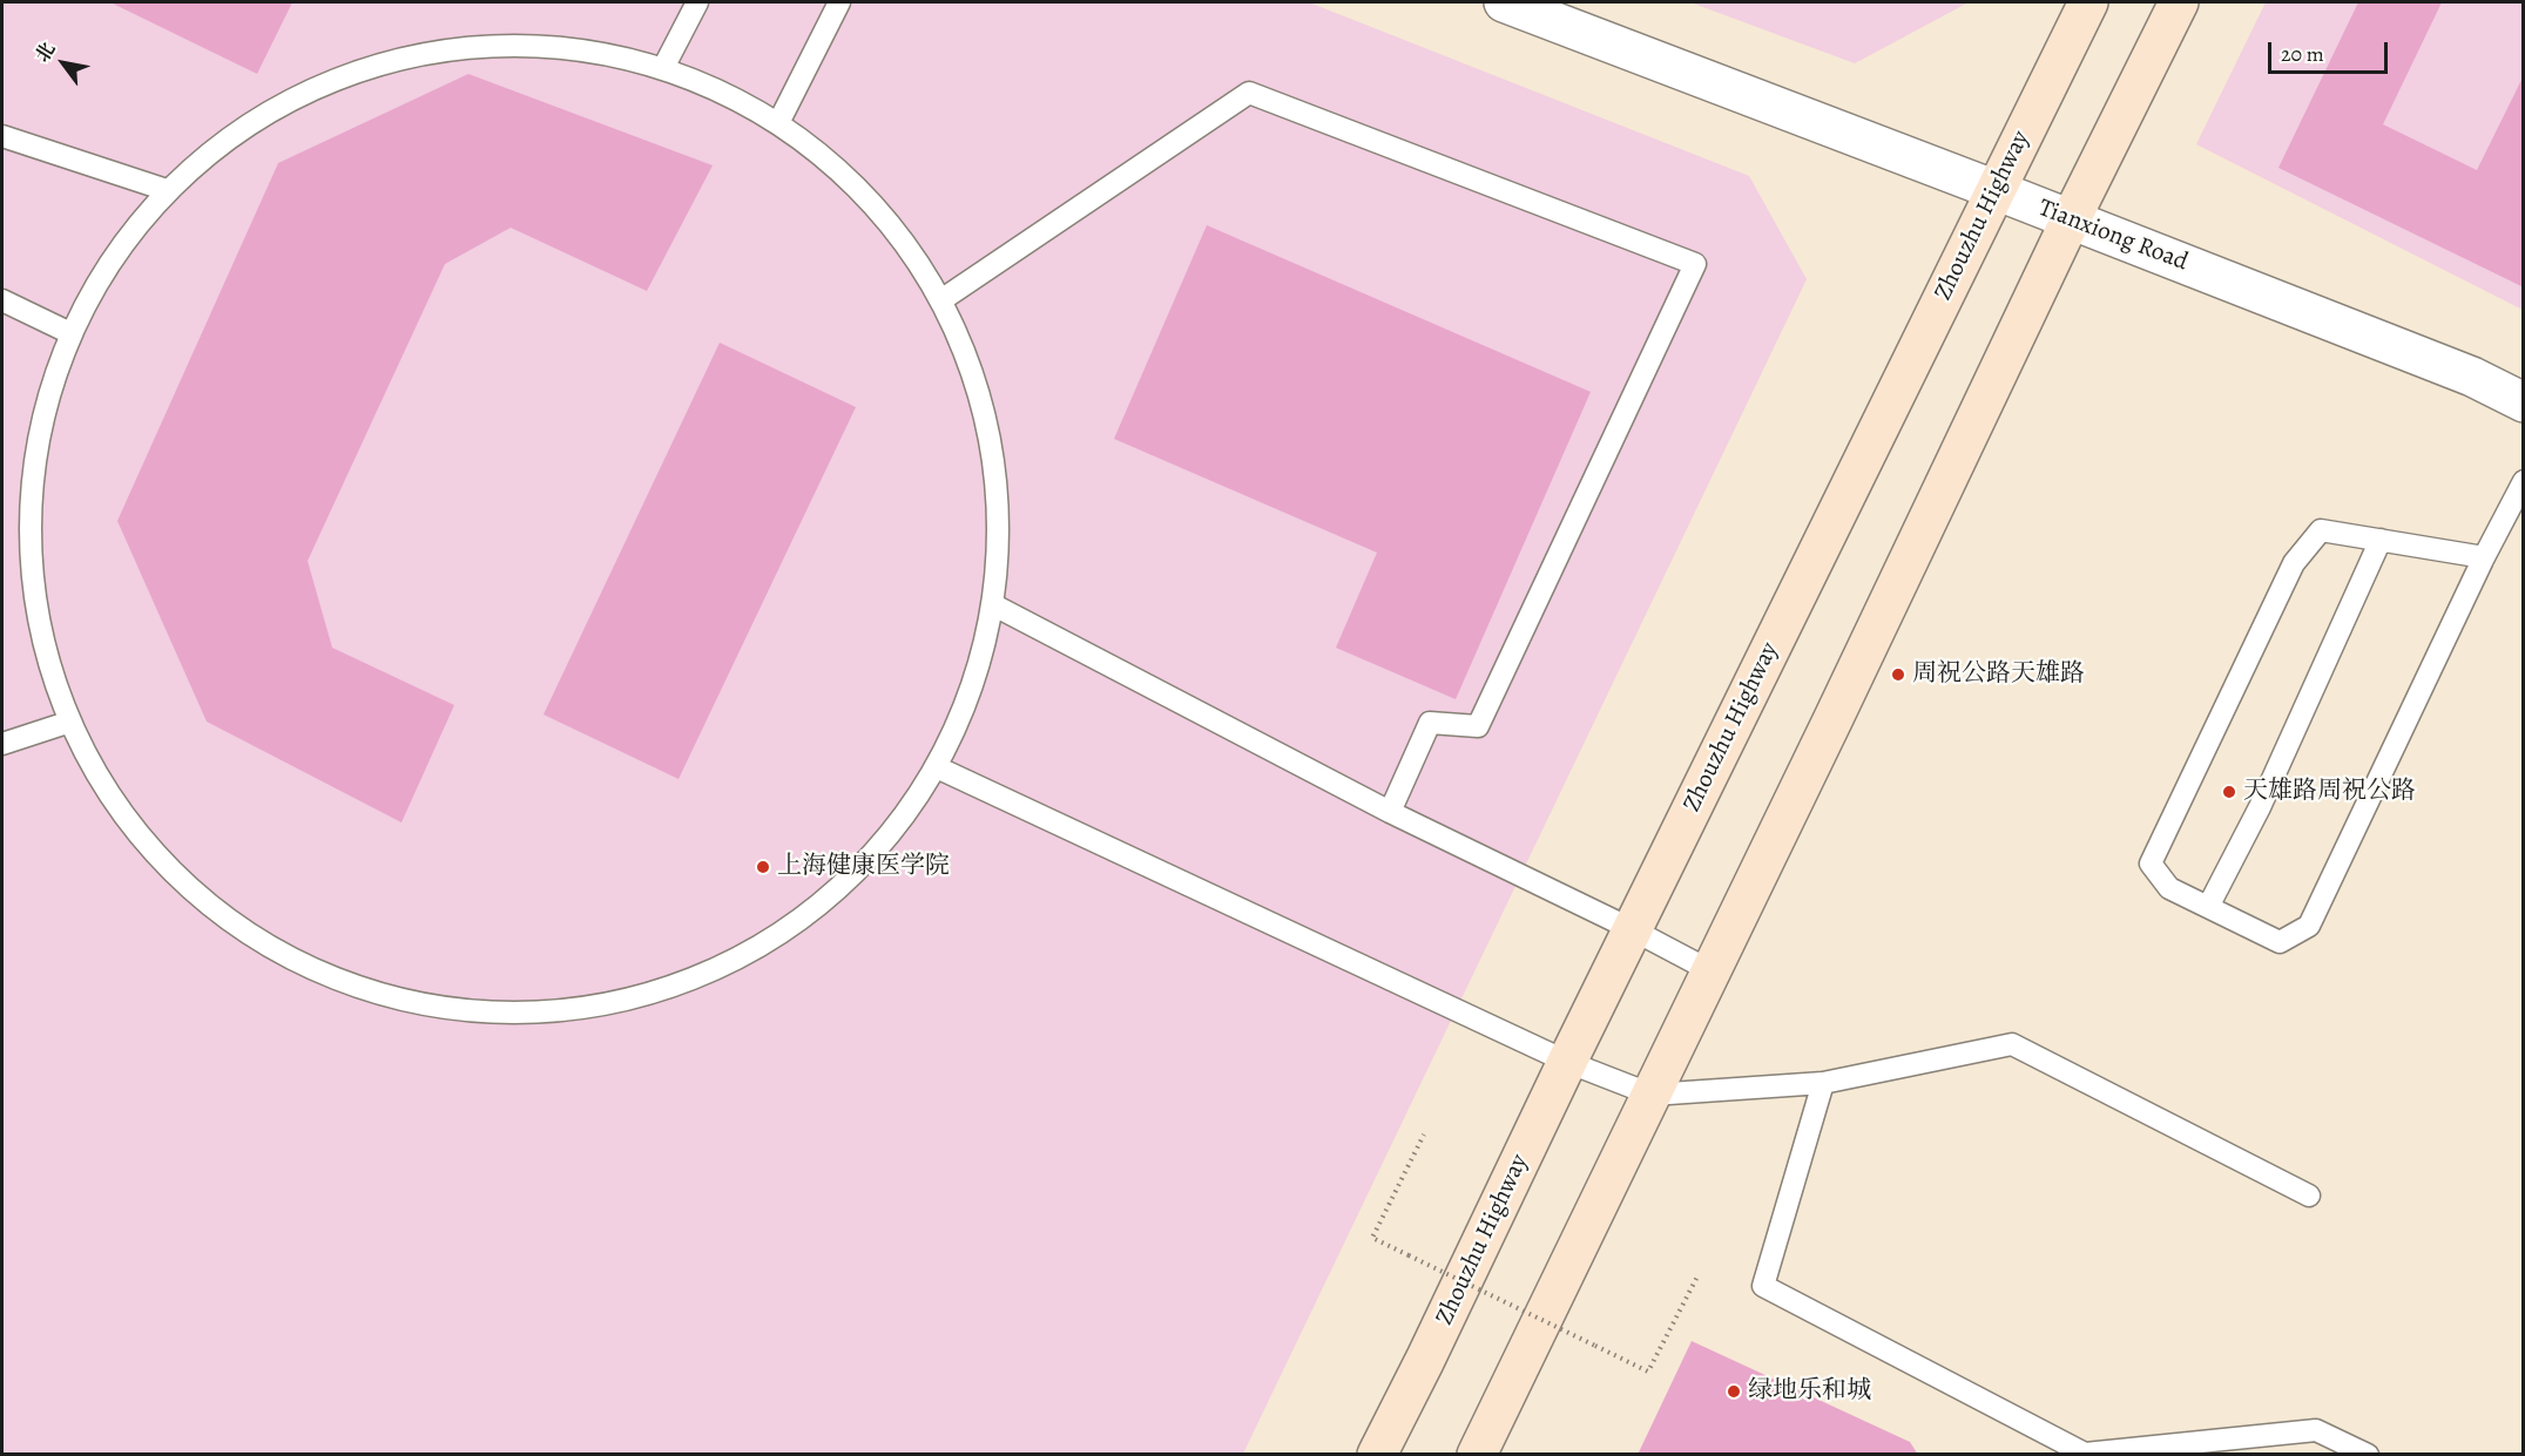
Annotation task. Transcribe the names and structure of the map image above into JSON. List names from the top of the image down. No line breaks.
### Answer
{"streets":{"street":["Zhouzhu Highway","Tianxiong Road"]},"crossings":[["Zhouzhu Highway","Tianxiong Road"]],"places":["周祝公路天雄路","天雄路周祝公路","上海健康医学院","绿地乐和城"],"scale_bar":"20 m","north":"top left"}
